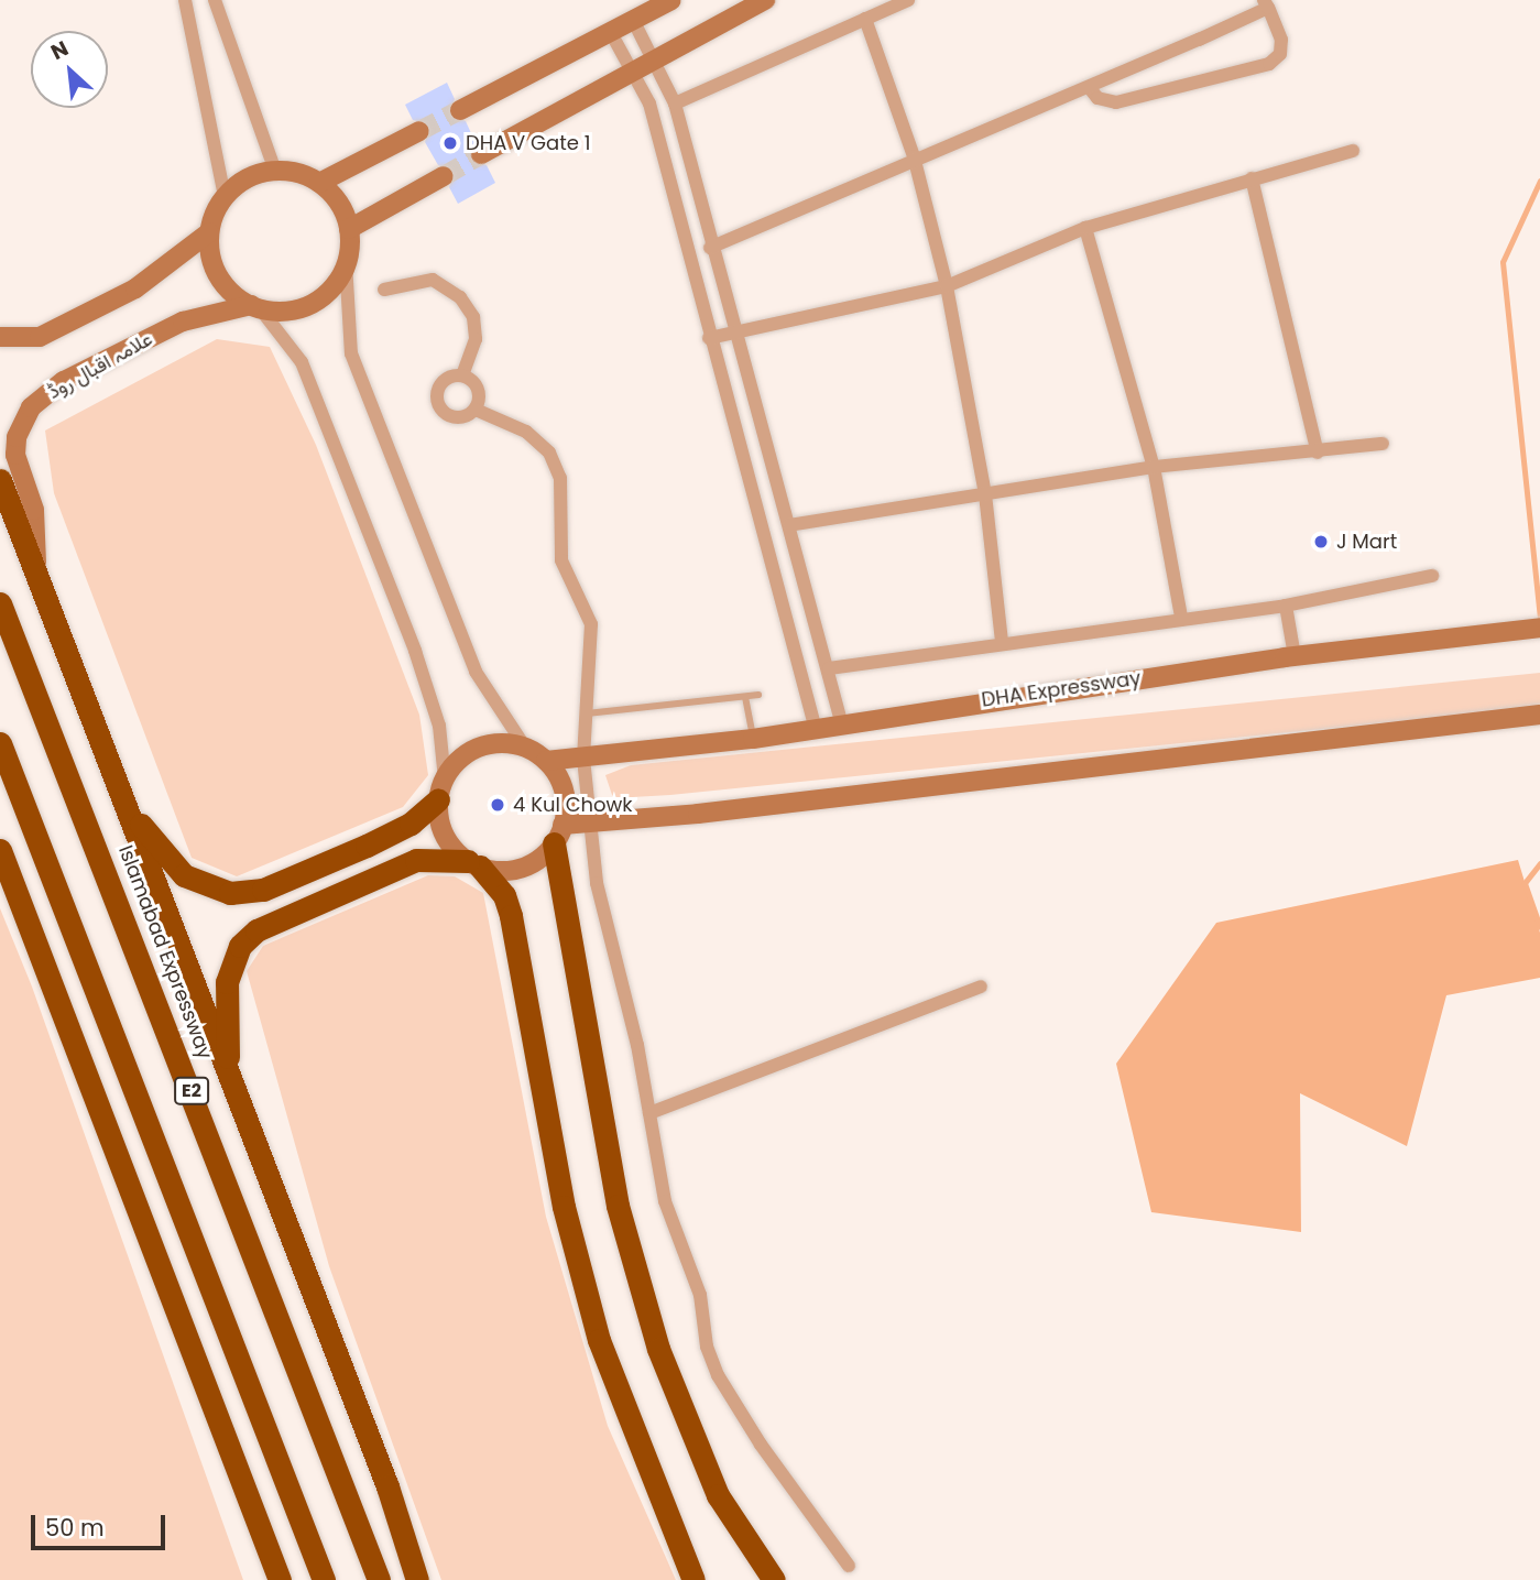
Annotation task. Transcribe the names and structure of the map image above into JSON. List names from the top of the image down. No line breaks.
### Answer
{"streets":{"highway":["Islamabad Expressway","E2"],"main road":["علامہ اقبال روڈ","DHA Expressway"]},"places":["DHA V Gate 1","J Mart","4 Kul Chowk"],"scale_bar":"50 m","north":"top left"}
